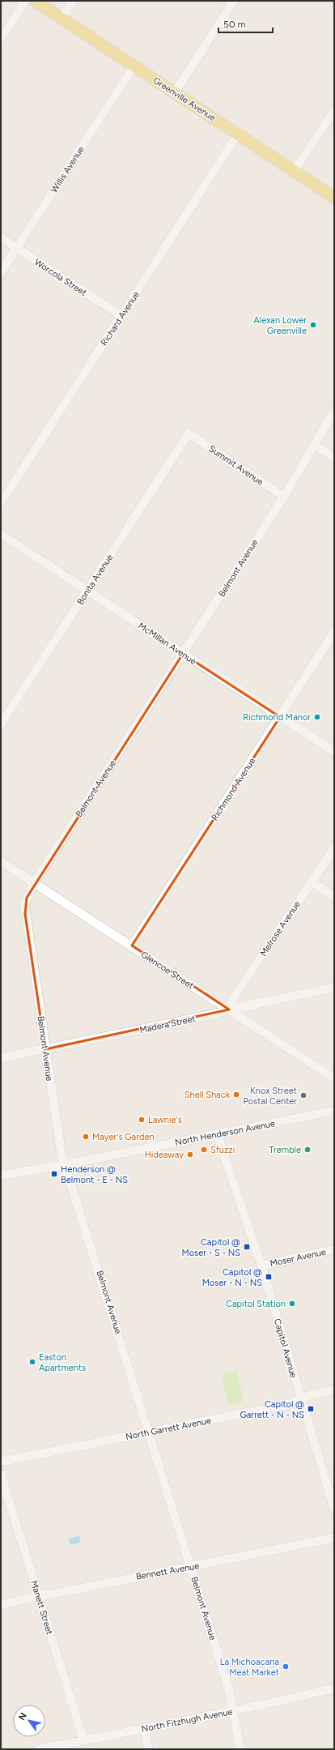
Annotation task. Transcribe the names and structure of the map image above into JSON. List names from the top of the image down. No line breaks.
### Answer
{"streets":{"main road":["Greenville Avenue"],"street":["Willis Avenue","Worcola Street","Richard Avenue","Summit Avenue","Belmont Avenue","Bonita Avenue","McMillan Avenue","Richmond Avenue","Melrose Avenue","Glencoe Street","Madera Street","North Henderson Avenue","Moser Avenue","Capitol Avenue","North Garrett Avenue","Bennett Avenue","Manett Street","North Fitzhugh Avenue"]},"crossings":[["Greenville Avenue","Willis Avenue"],["Greenville Avenue","Richard Avenue"],["Willis Avenue","Worcola Street"],["Worcola Street","Richard Avenue"],["Summit Avenue","Belmont Avenue"],["Summit Avenue","Bonita Avenue"],["Belmont Avenue","McMillan Avenue"],["Belmont Avenue","Glencoe Street"],["Belmont Avenue","Madera Street"],["Belmont Avenue","North Henderson Avenue"],["Belmont Avenue","North Garrett Avenue"],["Belmont Avenue","Bennett Avenue"],["Belmont Avenue","North Fitzhugh Avenue"],["Bonita Avenue","McMillan Avenue"],["McMillan Avenue","Richmond Avenue"],["Richmond Avenue","Glencoe Street"],["Melrose Avenue","Glencoe Street"],["Melrose Avenue","Madera Street"],["Glencoe Street","Madera Street"],["North Henderson Avenue","Capitol Avenue"],["Moser Avenue","Capitol Avenue"],["Capitol Avenue","North Garrett Avenue"],["Bennett Avenue","Manett Street"],["Manett Street","North Fitzhugh Avenue"]],"places":{"other":["Alexan Lower Greenville","Richmond Manor","Shell Shack","Knox Street Postal Center","Lawnie's","Mayer's Garden","Sfuzzi","Tremble","Hideaway","Capitol Station","Easton Apartments","La Michoacana Meat Market"],"transit":["Henderson @ Belmont - E - NS","Capitol @ Moser - S - NS","Capitol @ Moser - N - NS","Capitol @ Garrett - N - NS"]},"scale_bar":"50 m","north":"top left"}
